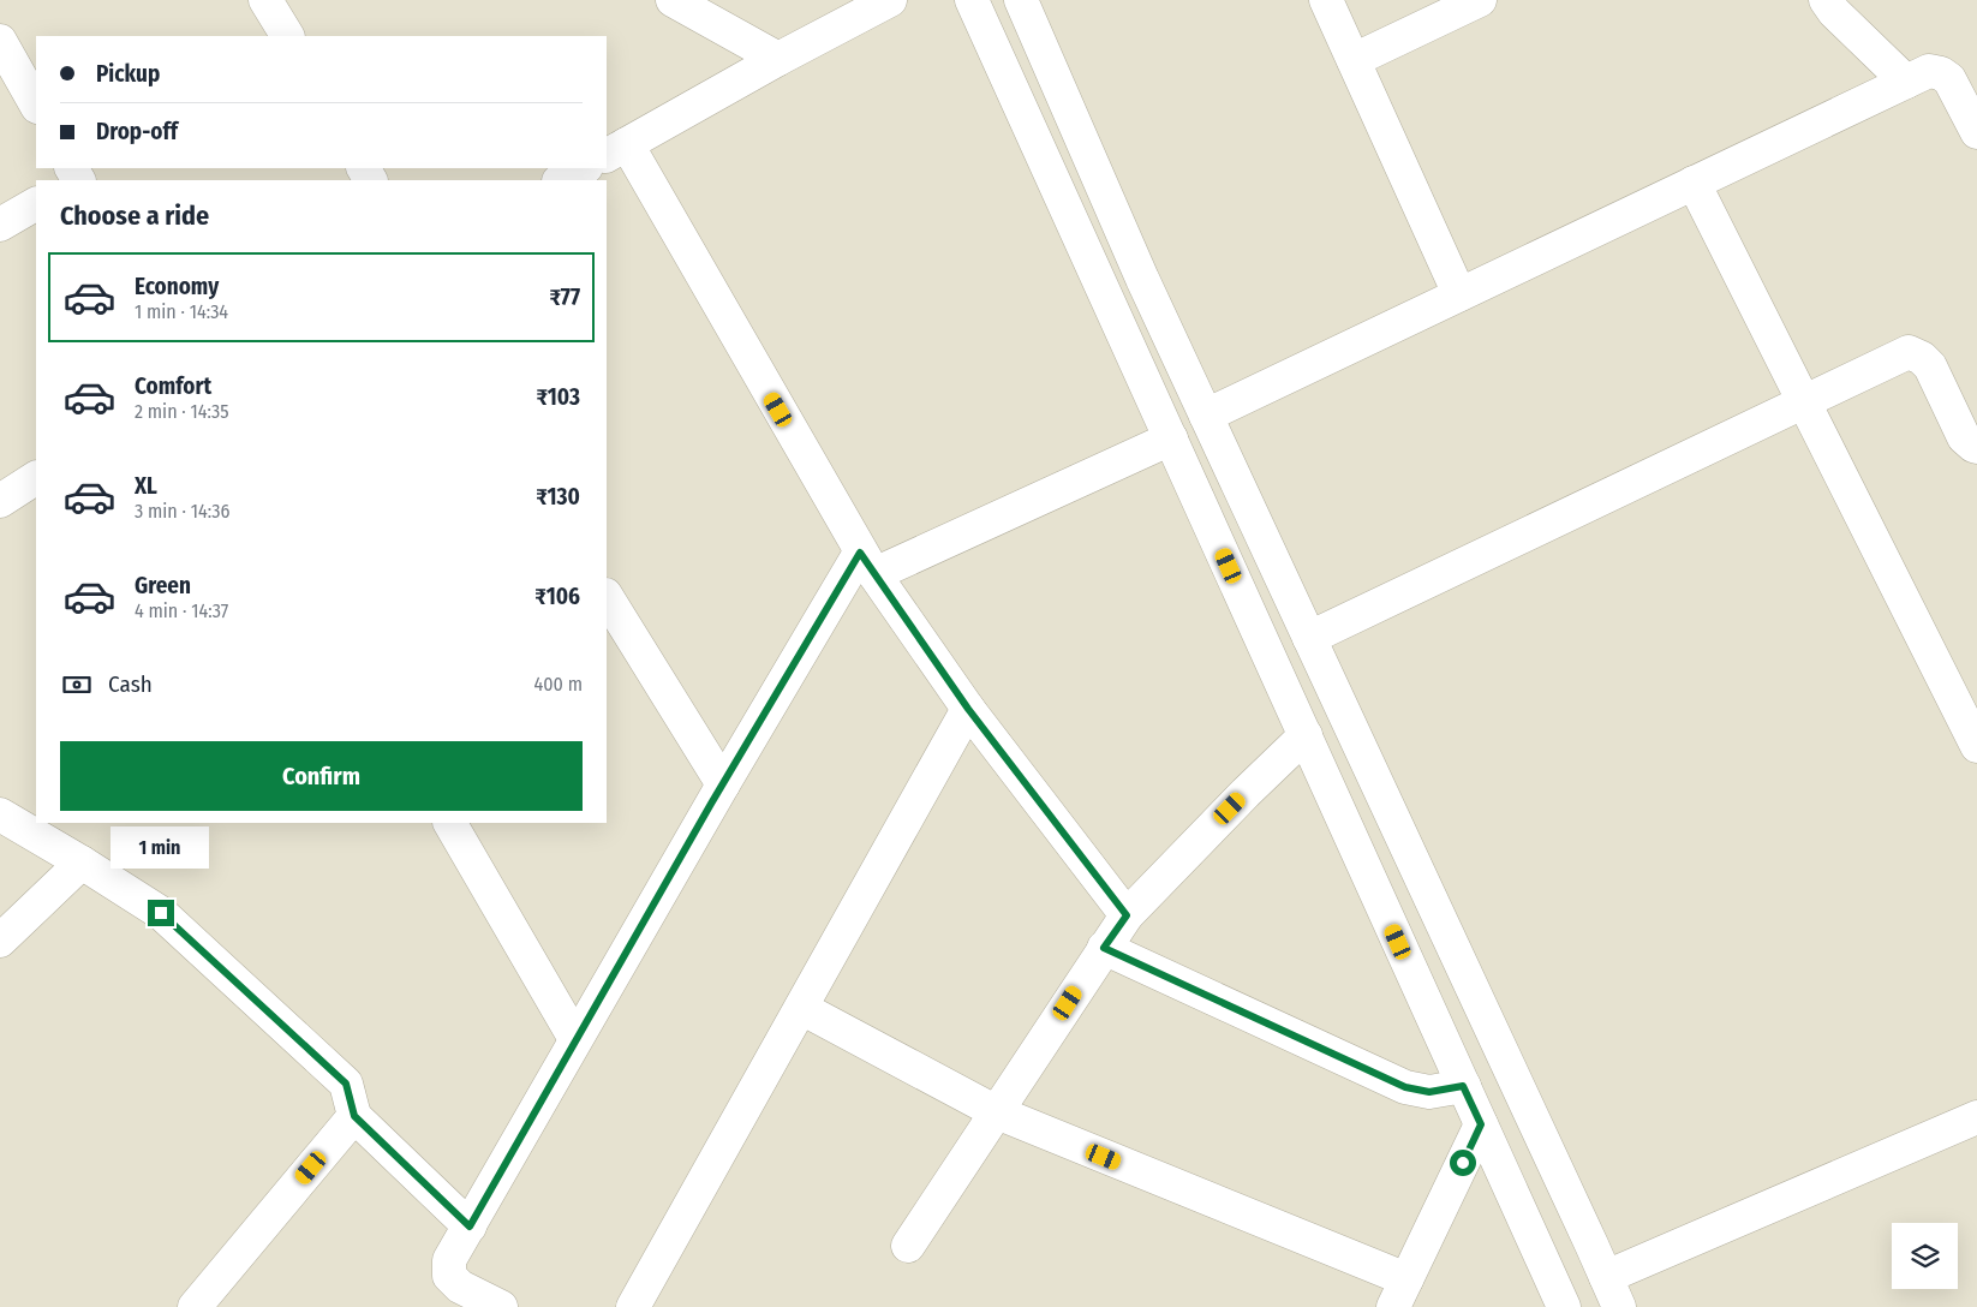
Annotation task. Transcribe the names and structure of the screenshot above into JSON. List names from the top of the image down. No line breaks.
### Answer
{"page":{"banner":["Pickup","Drop-off"],"heading":"Choose a ride","list":[{"name":"Economy","note":"1 min · 14:34","value":"₹77"},{"name":"Comfort","note":"2 min · 14:35","value":"₹103"},{"name":"XL","note":"3 min · 14:36","value":"₹130"},{"name":"Green","note":"4 min · 14:37","value":"₹106"}],"pay":["Cash","400 m"],"buttons":"Confirm","bubble":"1 min"}}
